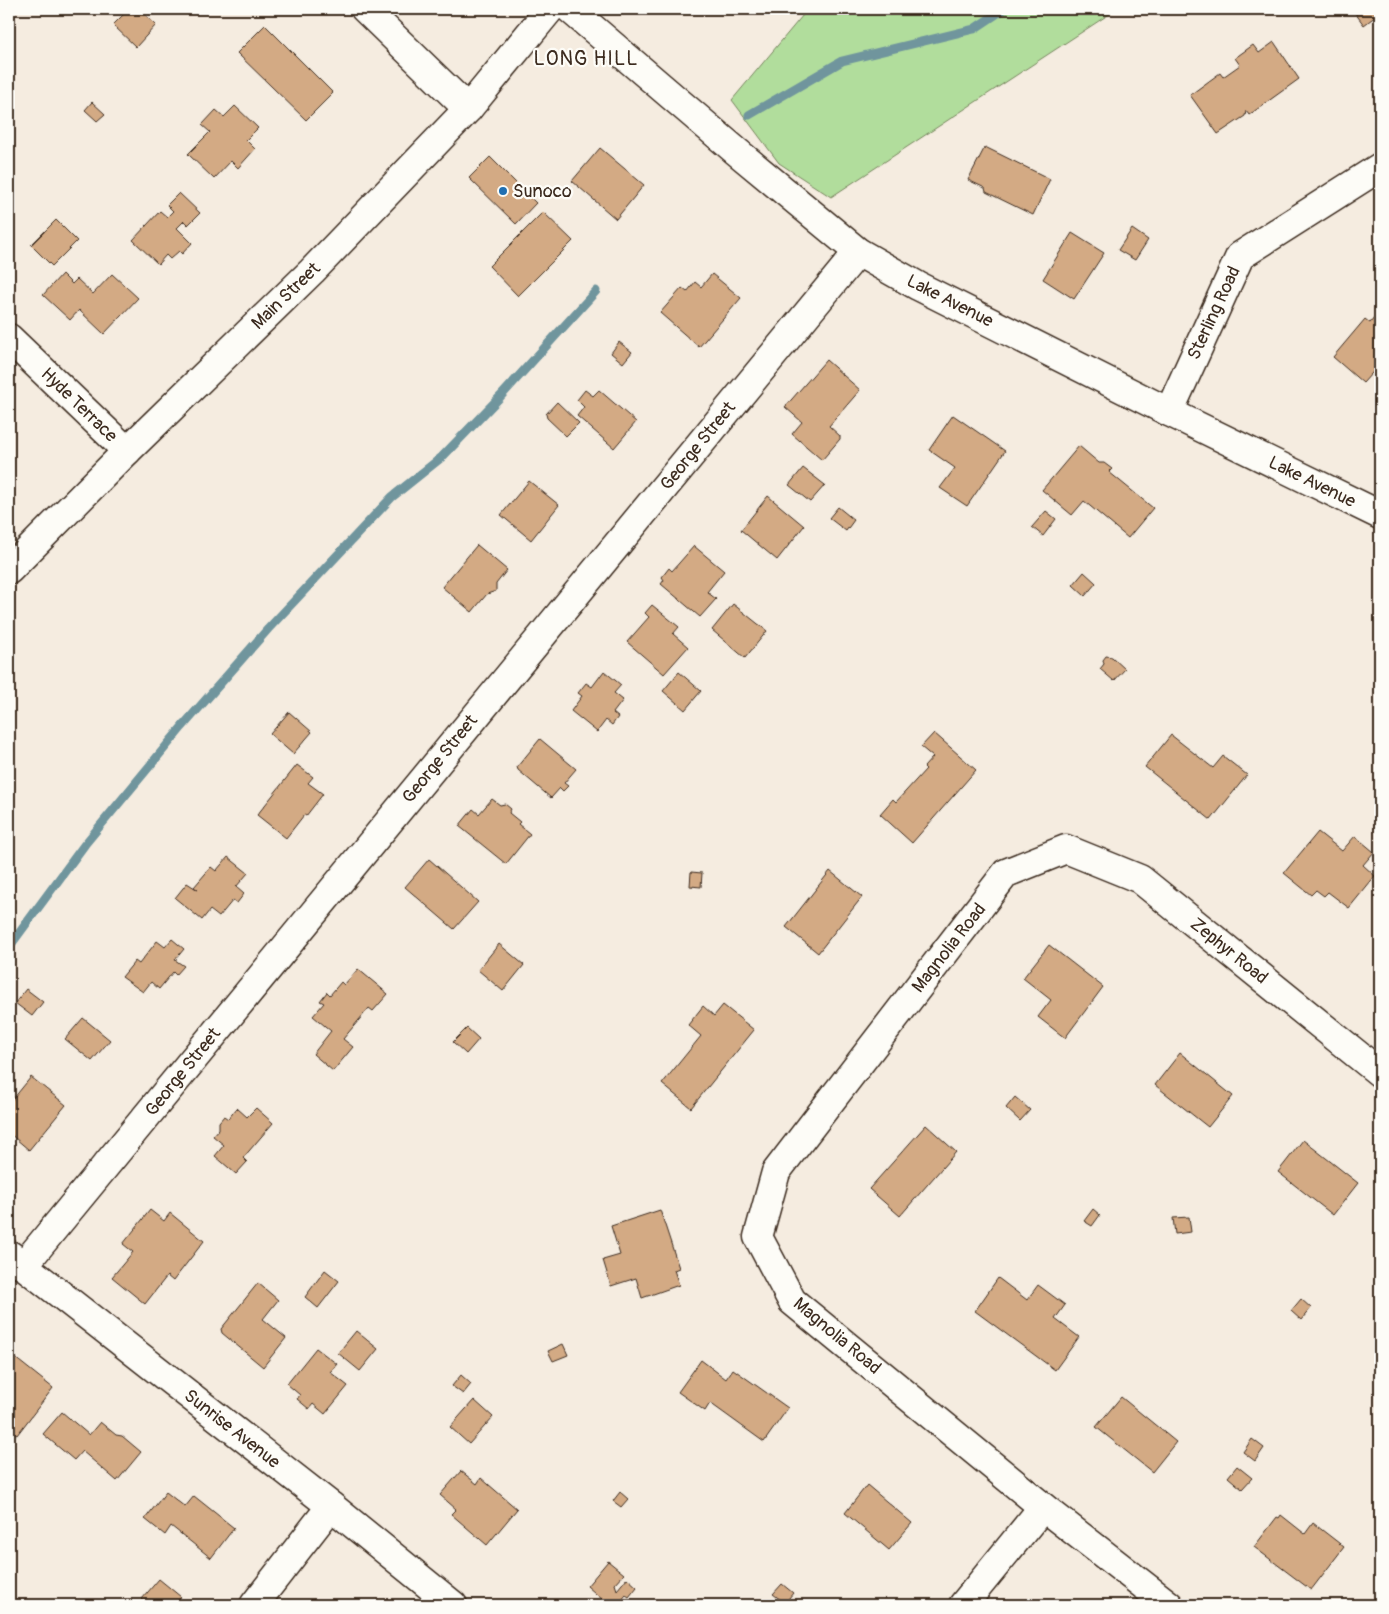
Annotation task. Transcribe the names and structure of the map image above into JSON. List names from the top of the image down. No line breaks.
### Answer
{"streets":{"street":["Main Street","Lake Avenue","Sterling Road","Hyde Terrace","George Street","Magnolia Road","Zephyr Road","Sunrise Avenue"]},"crossings":[["Main Street","Hyde Terrace"],["Lake Avenue","Sterling Road"],["Lake Avenue","George Street"],["George Street","Sunrise Avenue"],["Magnolia Road","Zephyr Road"]],"districts":["LONG HILL"],"places":["Sunoco"]}
